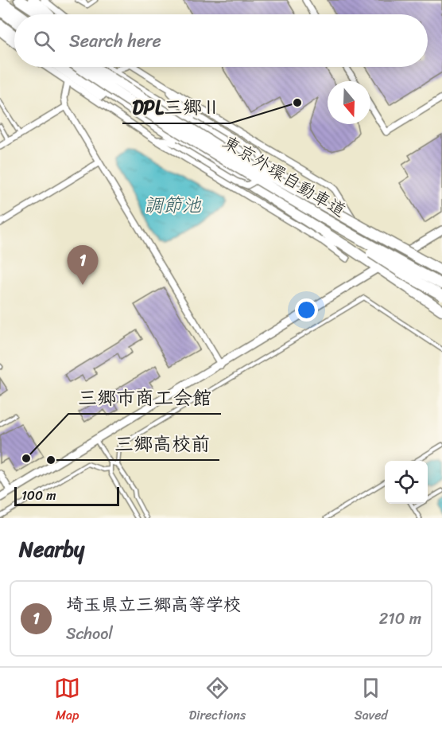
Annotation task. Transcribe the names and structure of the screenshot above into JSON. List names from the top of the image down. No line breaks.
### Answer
{"streets":{"highway":["東京外環自動車道"]},"water":["調節池"],"places":["DPL三郷Ⅱ","三郷市商工会館","三郷高校前"],"scale_bar":"100 m","north":"bottom","page":{"search":"Search here","pins":"1","scale":"100 m","heading":"Nearby","list":[{"mark":"1","name":"埼玉県立三郷高等学校","note":"School","value":"210 m"}],"nav":["Map","Directions","Saved"]}}
